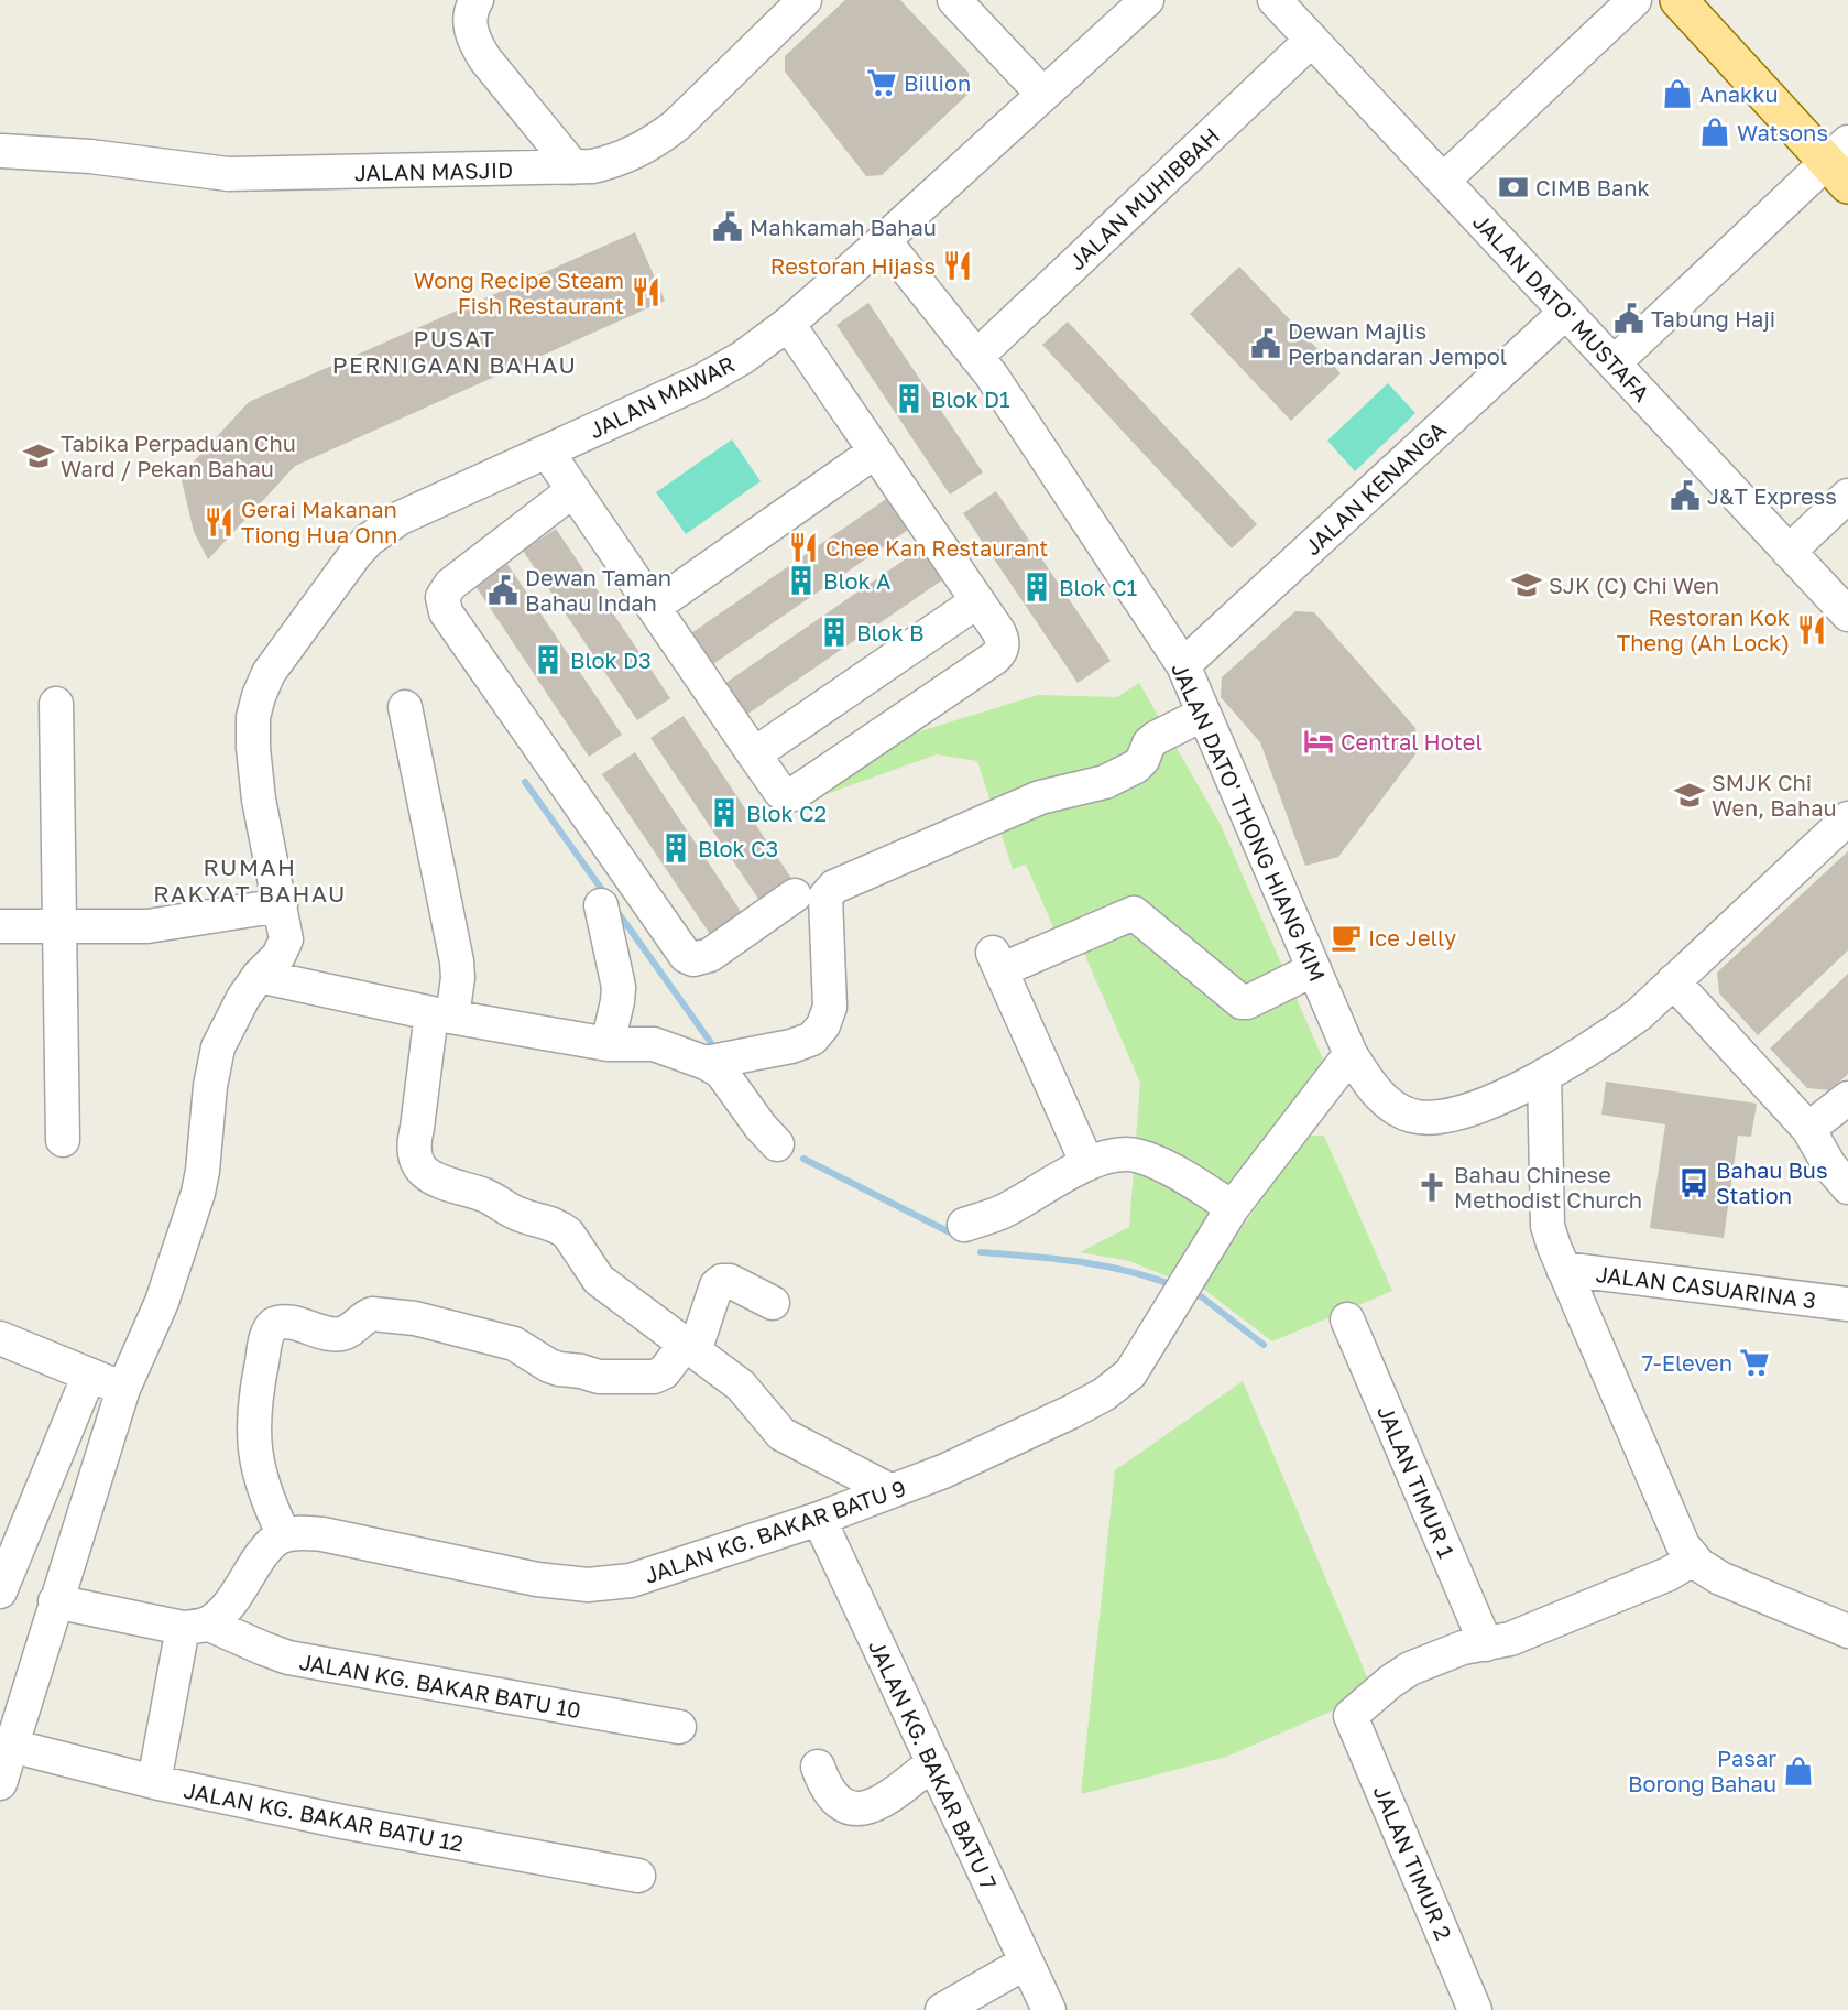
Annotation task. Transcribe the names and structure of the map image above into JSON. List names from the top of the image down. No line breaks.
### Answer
{"streets":{"street":["JALAN MASJID","JALAN MUHIBBAH","JALAN DATO' MUSTAFA","JALAN MAWAR","JALAN KENANGA","JALAN DATO' THONG HIANG KIM","JALAN CASUARINA 3","JALAN TIMUR 1","JALAN KG. BAKAR BATU 9","JALAN KG. BAKAR BATU 10","JALAN KG. BAKAR BATU 7","JALAN KG. BAKAR BATU 12","JALAN TIMUR 2"]},"crossings":[["JALAN MUHIBBAH","JALAN DATO' MUSTAFA"],["JALAN MUHIBBAH","JALAN DATO' THONG HIANG KIM"],["JALAN DATO' MUSTAFA","JALAN KENANGA"],["JALAN MAWAR","JALAN DATO' THONG HIANG KIM"],["JALAN MAWAR","JALAN KG. BAKAR BATU 12"],["JALAN KENANGA","JALAN DATO' THONG HIANG KIM"],["JALAN DATO' THONG HIANG KIM","JALAN KG. BAKAR BATU 9"],["JALAN TIMUR 1","JALAN TIMUR 2"],["JALAN KG. BAKAR BATU 9","JALAN KG. BAKAR BATU 7"]],"districts":["PUSAT PERNIGAAN BAHAU","RUMAH RAKYAT BAHAU"],"places":{"supermarket":["Billion","7-Eleven"],"shop":["Anakku","Watsons","Pasar Borong Bahau"],"bank":["CIMB Bank"],"public building":["Mahkamah Bahau","Tabung Haji","Dewan Majlis Perbandaran Jempol","J&T Express","Dewan Taman Bahau Indah"],"restaurant":["Restoran Hijass","Wong Recipe Steam Fish Restaurant","Gerai Makanan Tiong Hua Onn","Chee Kan Restaurant","Restoran Kok Theng (Ah Lock)"],"building":["Blok D1","Blok A","Blok C1","Blok B","Blok D3","Blok C2","Blok C3"],"school or university":["Tabika Perpaduan Chu Ward / Pekan Bahau","SJK (C) Chi Wen","SMJK Chi Wen, Bahau"],"hotel":["Central Hotel"],"cafe":["Ice Jelly"],"bus stop":["Bahau Bus Station"],"church":["Bahau Chinese Methodist Church"]}}
